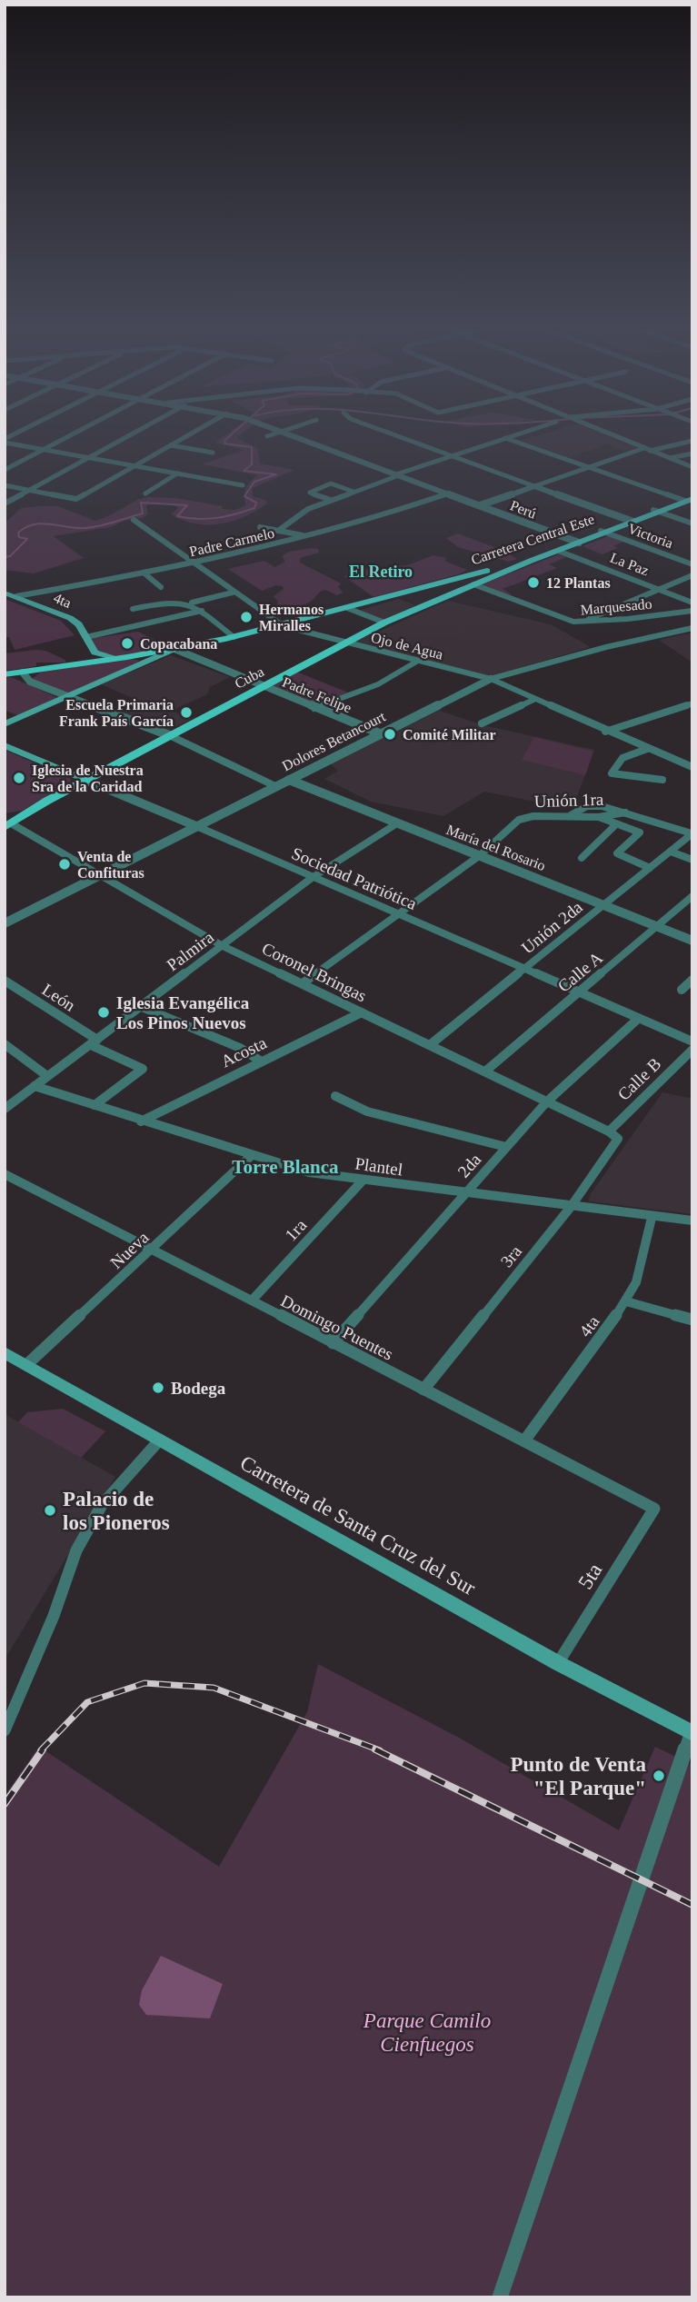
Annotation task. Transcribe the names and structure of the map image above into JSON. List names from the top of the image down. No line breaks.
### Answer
{"streets":{"main road":["Carretera Central Este","4ta","Cuba","Sociedad Patriótica","Carretera de Santa Cruz del Sur"],"street":["Perú","Victoria","Padre Carmelo","La Paz","Marquesado","Ojo de Agua","Padre Felipe","Dolores Betancourt","Unión 1ra","María del Rosario","Unión 2da","Palmira","Coronel Bringas","Calle A","León","Acosta","Calle B","2da","Plantel","1ra","Nueva","3ra","Domingo Puentes","5ta"]},"crossings":[["Perú","Carretera Central Este"],["Perú","Padre Carmelo"],["Victoria","Carretera Central Este"],["Carretera Central Este","La Paz"],["Carretera Central Este","Ojo de Agua"],["Carretera Central Este","Cuba"],["Carretera Central Este","Padre Felipe"],["Padre Carmelo","4ta"],["Padre Carmelo","Ojo de Agua"],["4ta","Plantel"],["4ta","Domingo Puentes"],["Marquesado","Cuba"],["Ojo de Agua","Cuba"],["Ojo de Agua","Dolores Betancourt"],["Cuba","Padre Felipe"],["Cuba","Sociedad Patriótica"],["Cuba","Coronel Bringas"],["Padre Felipe","Dolores Betancourt"],["Dolores Betancourt","María del Rosario"],["Dolores Betancourt","Sociedad Patriótica"],["Dolores Betancourt","Coronel Bringas"],["Unión 1ra","María del Rosario"],["Unión 1ra","Sociedad Patriótica"],["Unión 1ra","Coronel Bringas"],["María del Rosario","Unión 2da"],["María del Rosario","Palmira"],["María del Rosario","Calle A"],["Sociedad Patriótica","Unión 2da"],["Sociedad Patriótica","Palmira"],["Sociedad Patriótica","Calle A"],["Sociedad Patriótica","2da"],["Unión 2da","Coronel Bringas"],["Palmira","Coronel Bringas"],["Palmira","León"],["Palmira","Plantel"],["Coronel Bringas","Calle A"],["Coronel Bringas","Acosta"],["Coronel Bringas","Calle B"],["Coronel Bringas","2da"],["Coronel Bringas","3ra"],["León","Plantel"],["Acosta","Plantel"],["2da","Plantel"],["2da","Domingo Puentes"],["Plantel","1ra"],["Plantel","Nueva"],["Plantel","3ra"],["1ra","Domingo Puentes"],["Nueva","Domingo Puentes"],["Nueva","Carretera de Santa Cruz del Sur"],["3ra","Domingo Puentes"],["Domingo Puentes","5ta"],["Carretera de Santa Cruz del Sur","5ta"]],"districts":["El Retiro","Torre Blanca"],"parks":["Parque Camilo Cienfuegos"],"places":["12 Plantas","Hermanos Miralles","Copacabana","Escuela Primaria Frank País García","Comité Militar","Iglesia de Nuestra Sra de la Caridad","Venta de Confituras","Iglesia Evangélica Los Pinos Nuevos","Bodega","Palacio de los Pioneros","Punto de Venta \"El Parque\""]}
